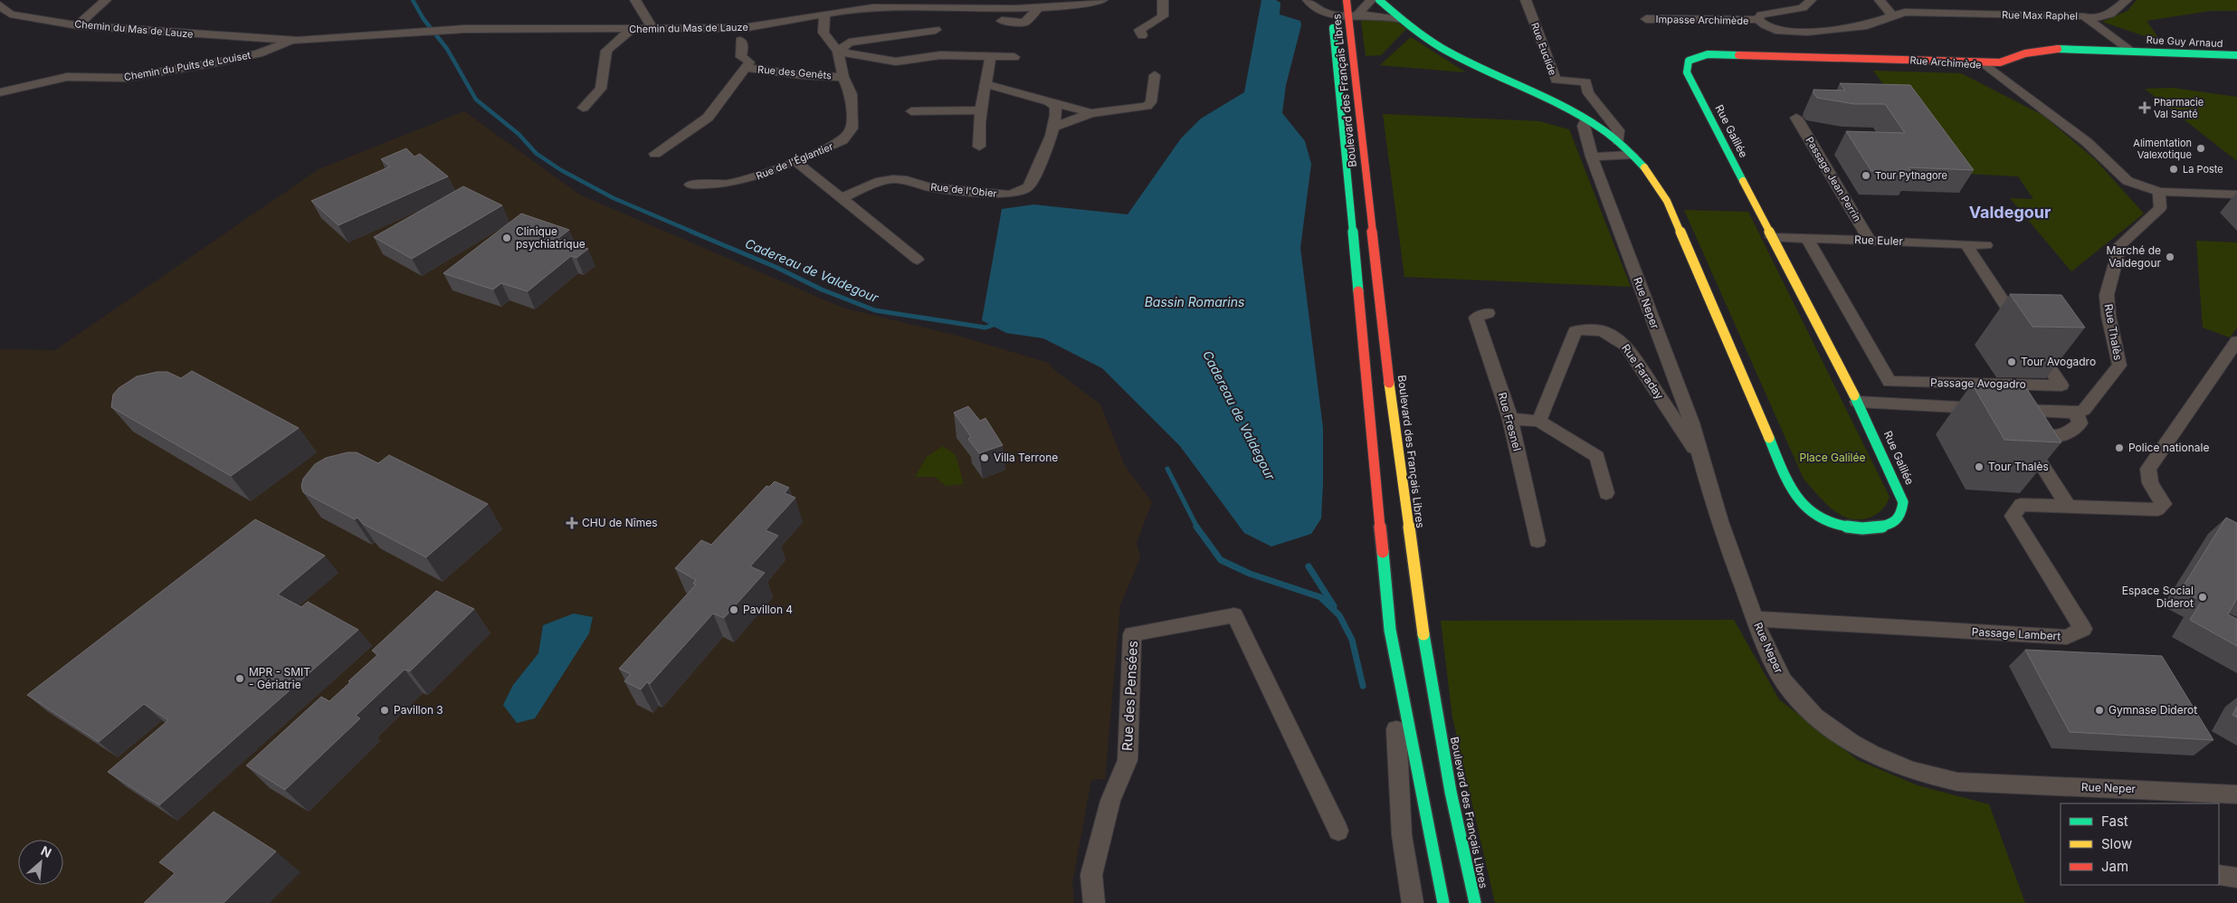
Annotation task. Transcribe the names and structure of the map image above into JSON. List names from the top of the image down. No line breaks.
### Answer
{"streets":{"street":["Rue Max Raphel","Impasse Archimède","Chemin du Mas de Lauze","Rue Guy Arnaud","Rue Euclide","Rue Archimède","Chemin du Puits de Louiset","Rue des Genêts","Boulevard des Français Libres","Rue Galilée","Rue de l'Églantier","Passage Jean Perrin","Rue de l'Obier","Rue Euler","Rue Neper","Rue Thalès","Rue Faraday","Passage Avogadro","Rue Fresnel","Passage Lambert","Rue des Pensées"]},"crossings":[["Rue Max Raphel","Rue Guy Arnaud"],["Chemin du Mas de Lauze","Chemin du Puits de Louiset"],["Chemin du Mas de Lauze","Rue de l'Églantier"],["Rue Euclide","Rue Galilée"],["Rue Archimède","Rue Galilée"],["Rue Archimède","Rue Thalès"],["Rue des Genêts","Rue de l'Églantier"],["Rue Galilée","Rue Euler"],["Rue Galilée","Rue Neper"],["Passage Jean Perrin","Rue Euler"],["Rue Euler","Passage Avogadro"],["Rue Neper","Rue Faraday"],["Rue Neper","Passage Lambert"]],"districts":["Valdegour"],"water":["Cadereau de Valdegour","Bassin Romarins"],"parks":["Place Galilée"],"places":{"health":["Pharmacie Val Santé","CHU de Nîmes"],"other":["Alimentation Valexotique","La Poste","Tour Pythagore","Clinique psychiatrique","Marché de Valdegour","Tour Avogadro","Police nationale","Villa Terrone","Tour Thalès","Espace Social Diderot","Pavillon 4","MPR - SMIT - Gériatrie","Pavillon 3","Gymnase Diderot"]},"legend":["Fast","Slow","Jam"],"north":"top right"}
